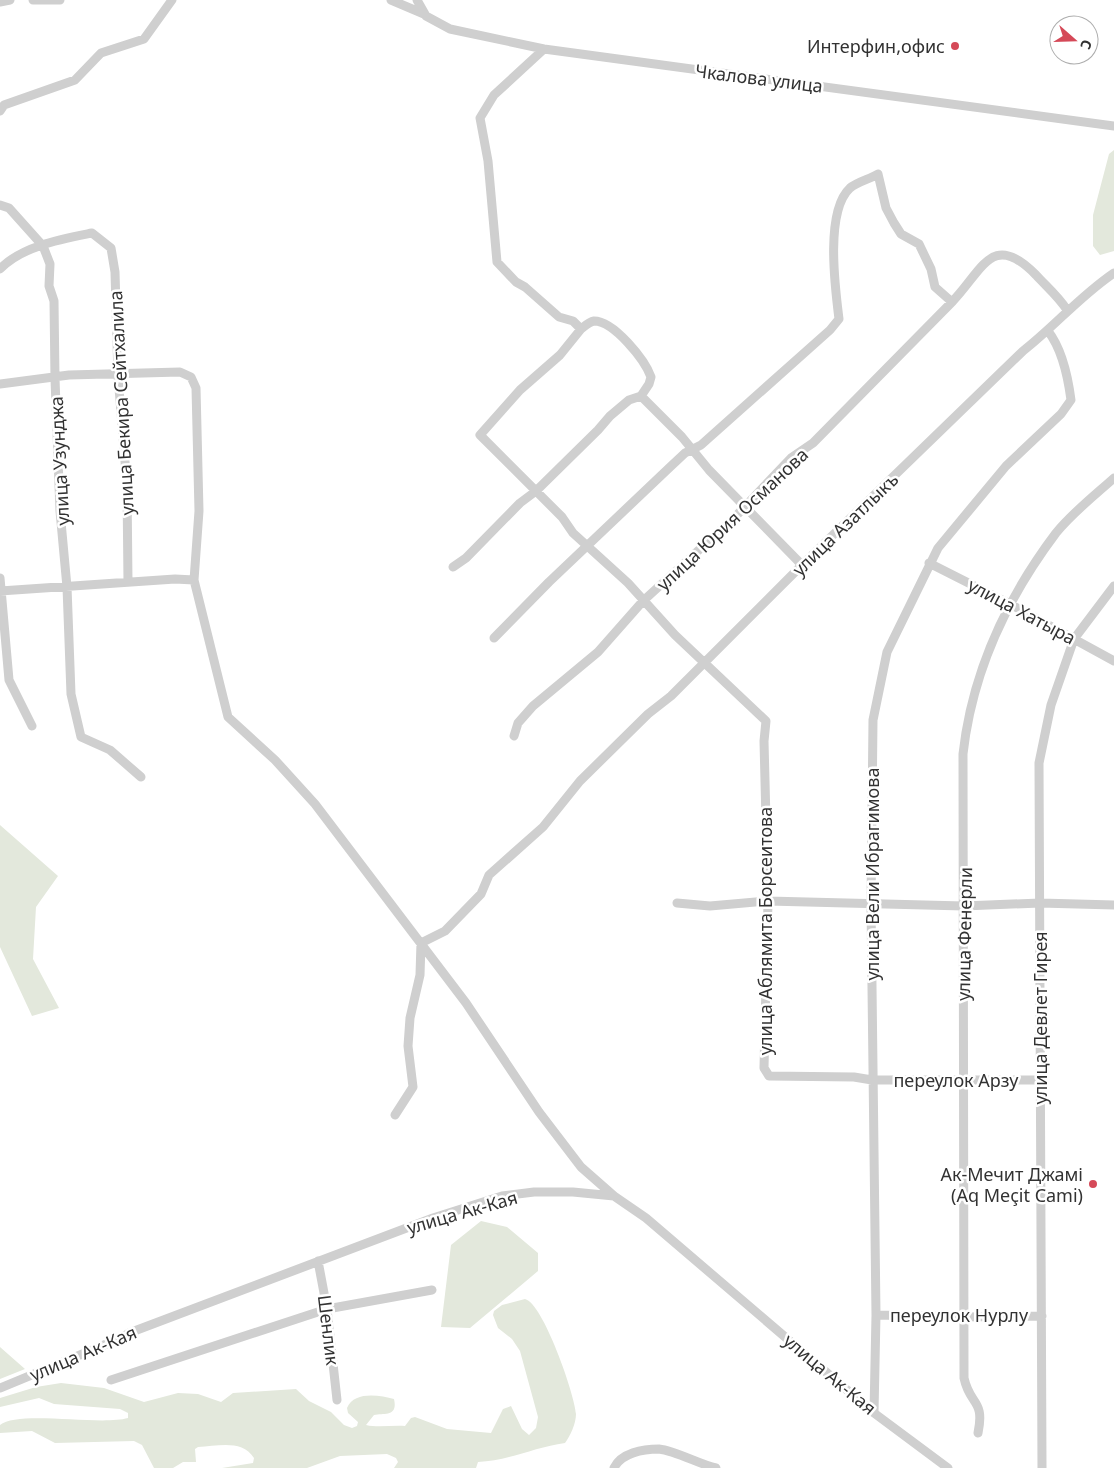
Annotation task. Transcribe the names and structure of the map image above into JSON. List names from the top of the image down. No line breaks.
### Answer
{"streets":{"street":["Чкалова улица","улица Бекира Сейтхалила","улица Узунджа","улица Юрия Османова","улица Азатлыкъ","улица Хатыра","улица Вели Ибрагимова","улица Аблямита Борсеитова","улица Фенерли","улица Девлет Гирея","переулок Арзу","улица Ак-Кая","переулок Нурлу","Шенлик"]},"crossings":[["улица Бекира Сейтхалила","улица Узунджа"],["улица Юрия Османова","улица Азатлыкъ"],["улица Азатлыкъ","улица Вели Ибрагимова"],["улица Азатлыкъ","улица Аблямита Борсеитова"],["улица Хатыра","улица Вели Ибрагимова"],["улица Хатыра","улица Фенерли"],["улица Хатыра","улица Девлет Гирея"],["улица Вели Ибрагимова","улица Аблямита Борсеитова"],["улица Вели Ибрагимова","переулок Арзу"],["улица Вели Ибрагимова","улица Ак-Кая"],["улица Вели Ибрагимова","переулок Нурлу"],["улица Аблямита Борсеитова","переулок Арзу"],["улица Фенерли","переулок Арзу"],["улица Фенерли","переулок Нурлу"],["улица Девлет Гирея","переулок Арзу"],["улица Девлет Гирея","переулок Нурлу"],["улица Ак-Кая","Шенлик"]],"places":["Интерфин,офис","Ак-Мечит Джамі (Aq Meçit Cami)"],"north":"right"}
